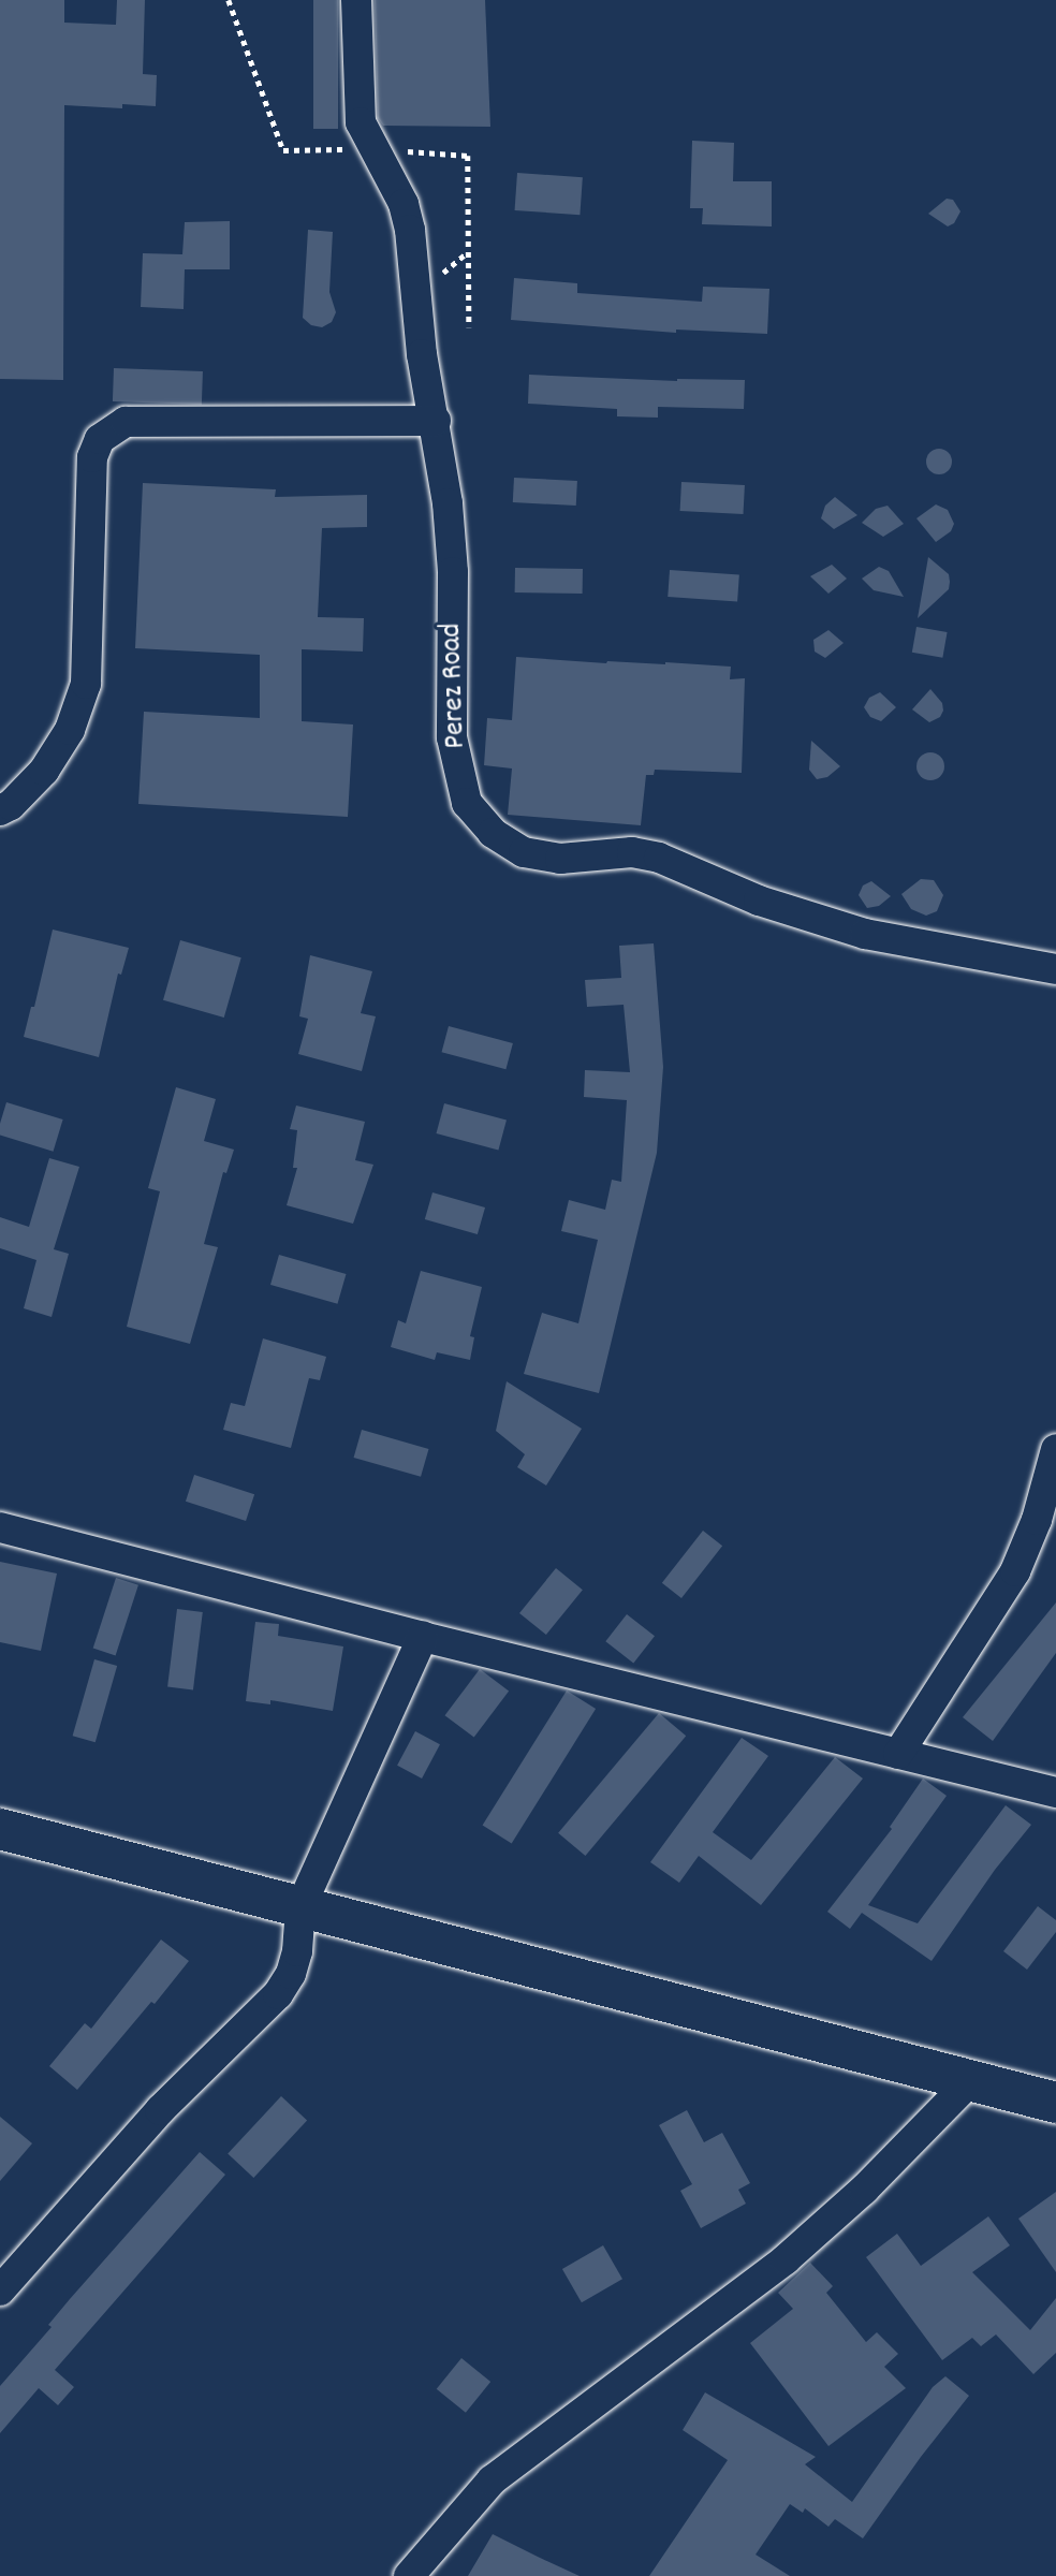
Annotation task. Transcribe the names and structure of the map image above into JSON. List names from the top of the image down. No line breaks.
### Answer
{"streets":{"street":["Perez Road"]}}
